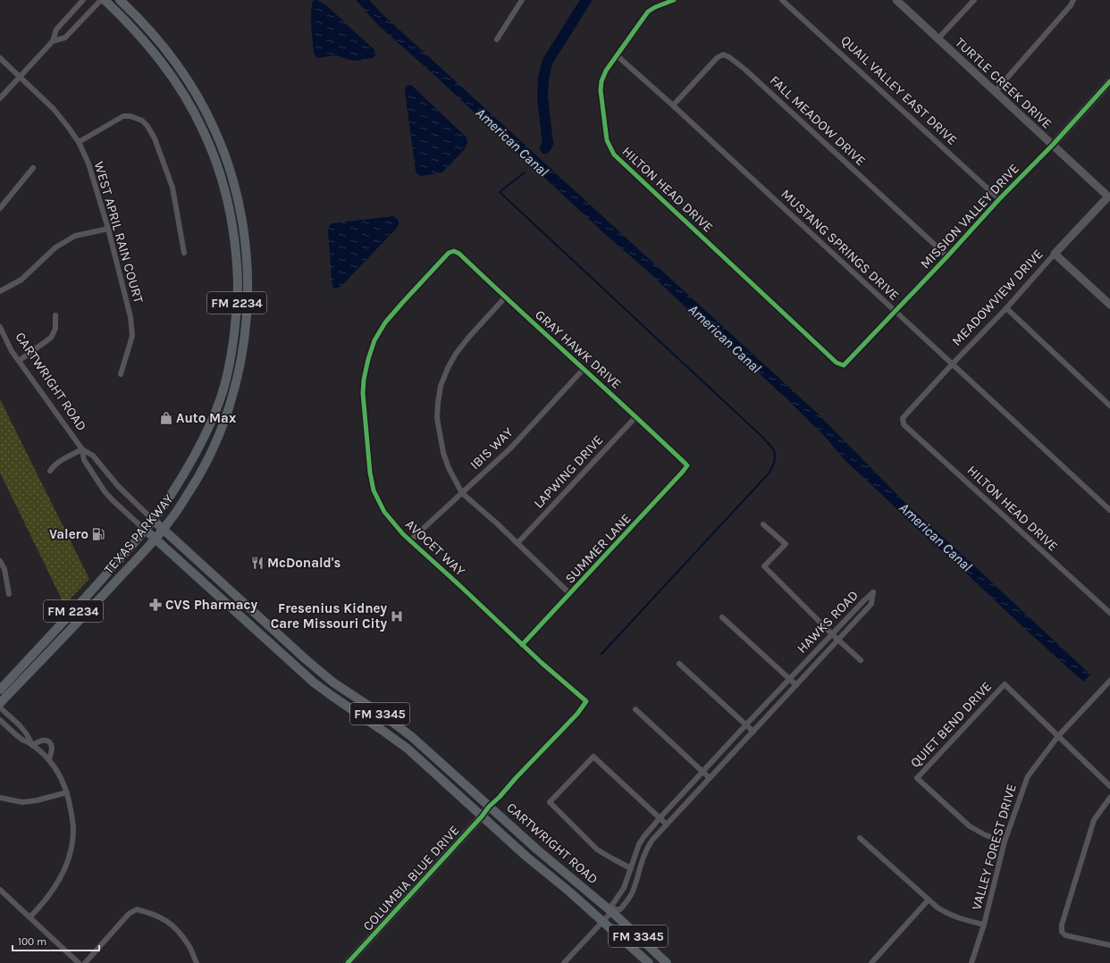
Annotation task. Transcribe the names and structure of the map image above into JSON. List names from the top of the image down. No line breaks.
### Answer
{"streets":{"main road":["FM 2234","CARTWRIGHT ROAD","TEXAS PARKWAY","FM 3345"],"street":["TURTLE CREEK DRIVE","QUAIL VALLEY EAST DRIVE","FALL MEADOW DRIVE","HILTON HEAD DRIVE","MISSION VALLEY DRIVE","WEST APRIL RAIN COURT","MUSTANG SPRINGS DRIVE","MEADOWVIEW DRIVE","GRAY HAWK DRIVE","IBIS WAY","LAPWING DRIVE","AVOCET WAY","SUMMER LANE","HAWKS ROAD","QUIET BEND DRIVE","VALLEY FOREST DRIVE","COLUMBIA BLUE DRIVE"]},"crossings":[["TURTLE CREEK DRIVE","MISSION VALLEY DRIVE"],["TURTLE CREEK DRIVE","MEADOWVIEW DRIVE"],["QUAIL VALLEY EAST DRIVE","MISSION VALLEY DRIVE"],["FALL MEADOW DRIVE","MISSION VALLEY DRIVE"],["FALL MEADOW DRIVE","MUSTANG SPRINGS DRIVE"],["HILTON HEAD DRIVE","MISSION VALLEY DRIVE"],["HILTON HEAD DRIVE","MUSTANG SPRINGS DRIVE"],["HILTON HEAD DRIVE","MEADOWVIEW DRIVE"],["MISSION VALLEY DRIVE","MUSTANG SPRINGS DRIVE"],["MUSTANG SPRINGS DRIVE","MEADOWVIEW DRIVE"],["GRAY HAWK DRIVE","IBIS WAY"],["GRAY HAWK DRIVE","LAPWING DRIVE"],["GRAY HAWK DRIVE","AVOCET WAY"],["GRAY HAWK DRIVE","SUMMER LANE"],["CARTWRIGHT ROAD","TEXAS PARKWAY"],["CARTWRIGHT ROAD","AVOCET WAY"],["CARTWRIGHT ROAD","HAWKS ROAD"],["CARTWRIGHT ROAD","COLUMBIA BLUE DRIVE"],["IBIS WAY","AVOCET WAY"],["AVOCET WAY","SUMMER LANE"],["AVOCET WAY","COLUMBIA BLUE DRIVE"],["QUIET BEND DRIVE","VALLEY FOREST DRIVE"]],"water":["American Canal"],"places":{"shop":["Auto Max"],"fuel station":["Valero"],"restaurant":["McDonald's"],"pharmacy":["CVS Pharmacy"],"hospital":["Fresenius Kidney Care Missouri City"]},"scale_bar":"100 m"}
